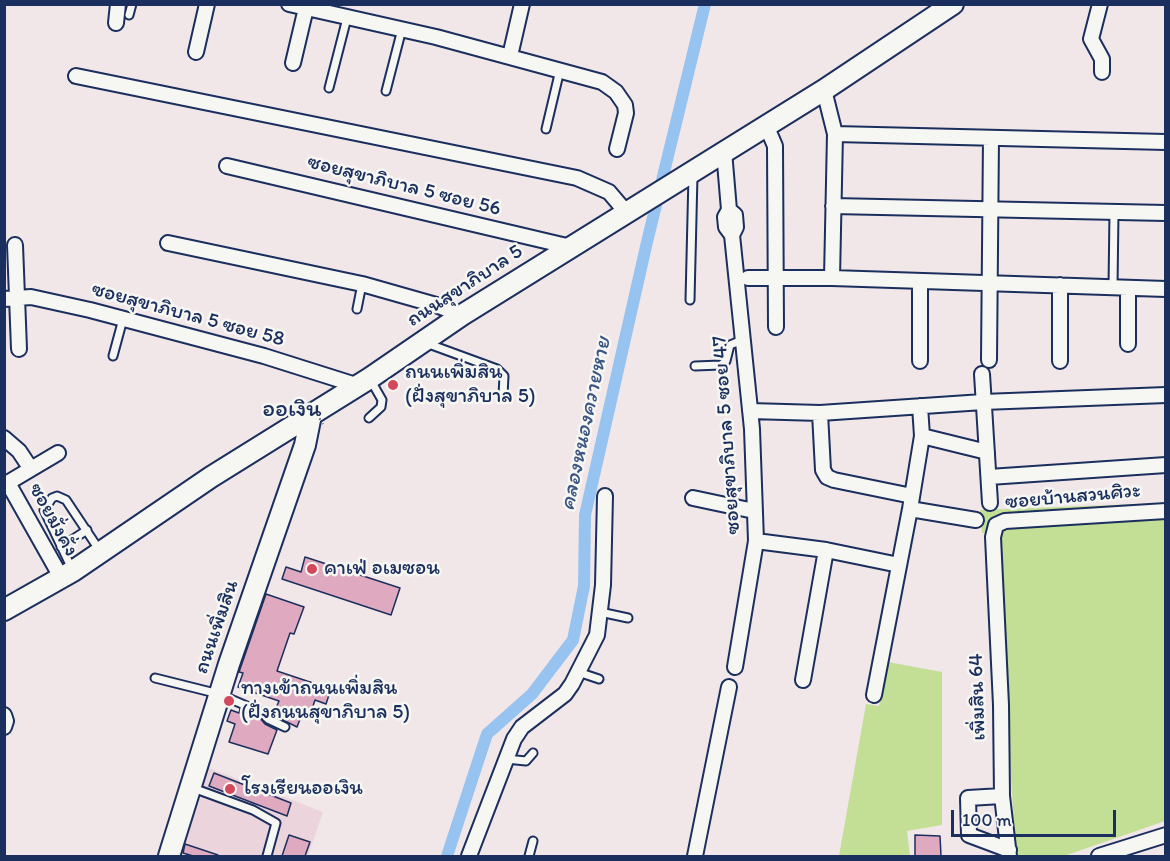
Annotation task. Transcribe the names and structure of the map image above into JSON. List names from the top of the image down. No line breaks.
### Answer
{"streets":{"main road":["ถนนสุขาภิบาล 5","ถนนเพิ่มสิน"],"street":["ซอยสุขาภิบาล 5 ซอย 56","ซอยสุขาภิบาล 5 ซอย 58","ซอยสุขาภิบาล 5 ซอย 47","ซอยบ้านสวนศิวะ","ซอยมั่งคั่ง","เพิ่มสิน 64"]},"crossings":[["ซอยสุขาภิบาล 5 ซอย 56","ถนนสุขาภิบาล 5"],["ถนนสุขาภิบาล 5","ซอยสุขาภิบาล 5 ซอย 58"],["ถนนสุขาภิบาล 5","ซอยสุขาภิบาล 5 ซอย 47"],["ถนนสุขาภิบาล 5","ซอยมั่งคั่ง"],["ถนนสุขาภิบาล 5","ถนนเพิ่มสิน"],["ซอยบ้านสวนศิวะ","เพิ่มสิน 64"]],"districts":["ออเงิน"],"water":["คลองหนองควายหาย"],"places":["ถนนเพิ่มสิน (ฝั่งสุขาภิบาล 5)","คาเฟ่ อเมซอน","ทางเข้าถนนเพิ่มสิน (ฝั่งถนนสุขาภิบาล 5)","โรงเรียนออเงิน"],"scale_bar":"100 m"}
